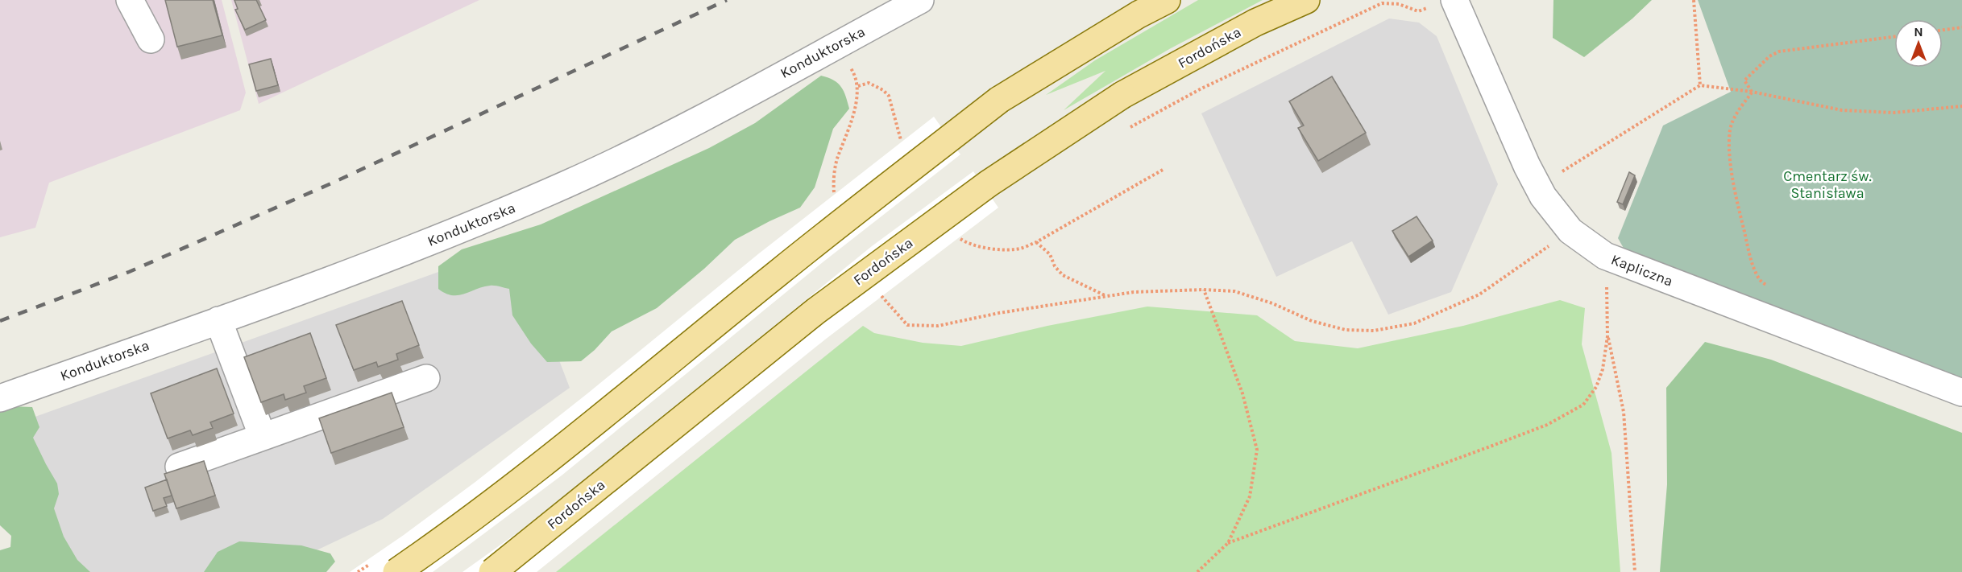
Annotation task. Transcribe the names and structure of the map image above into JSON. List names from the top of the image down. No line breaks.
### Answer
{"streets":{"main road":["Fordońska"],"street":["Konduktorska","Kapliczna"]},"parks":["Cmentarz św. Stanisława"],"north":"top"}
